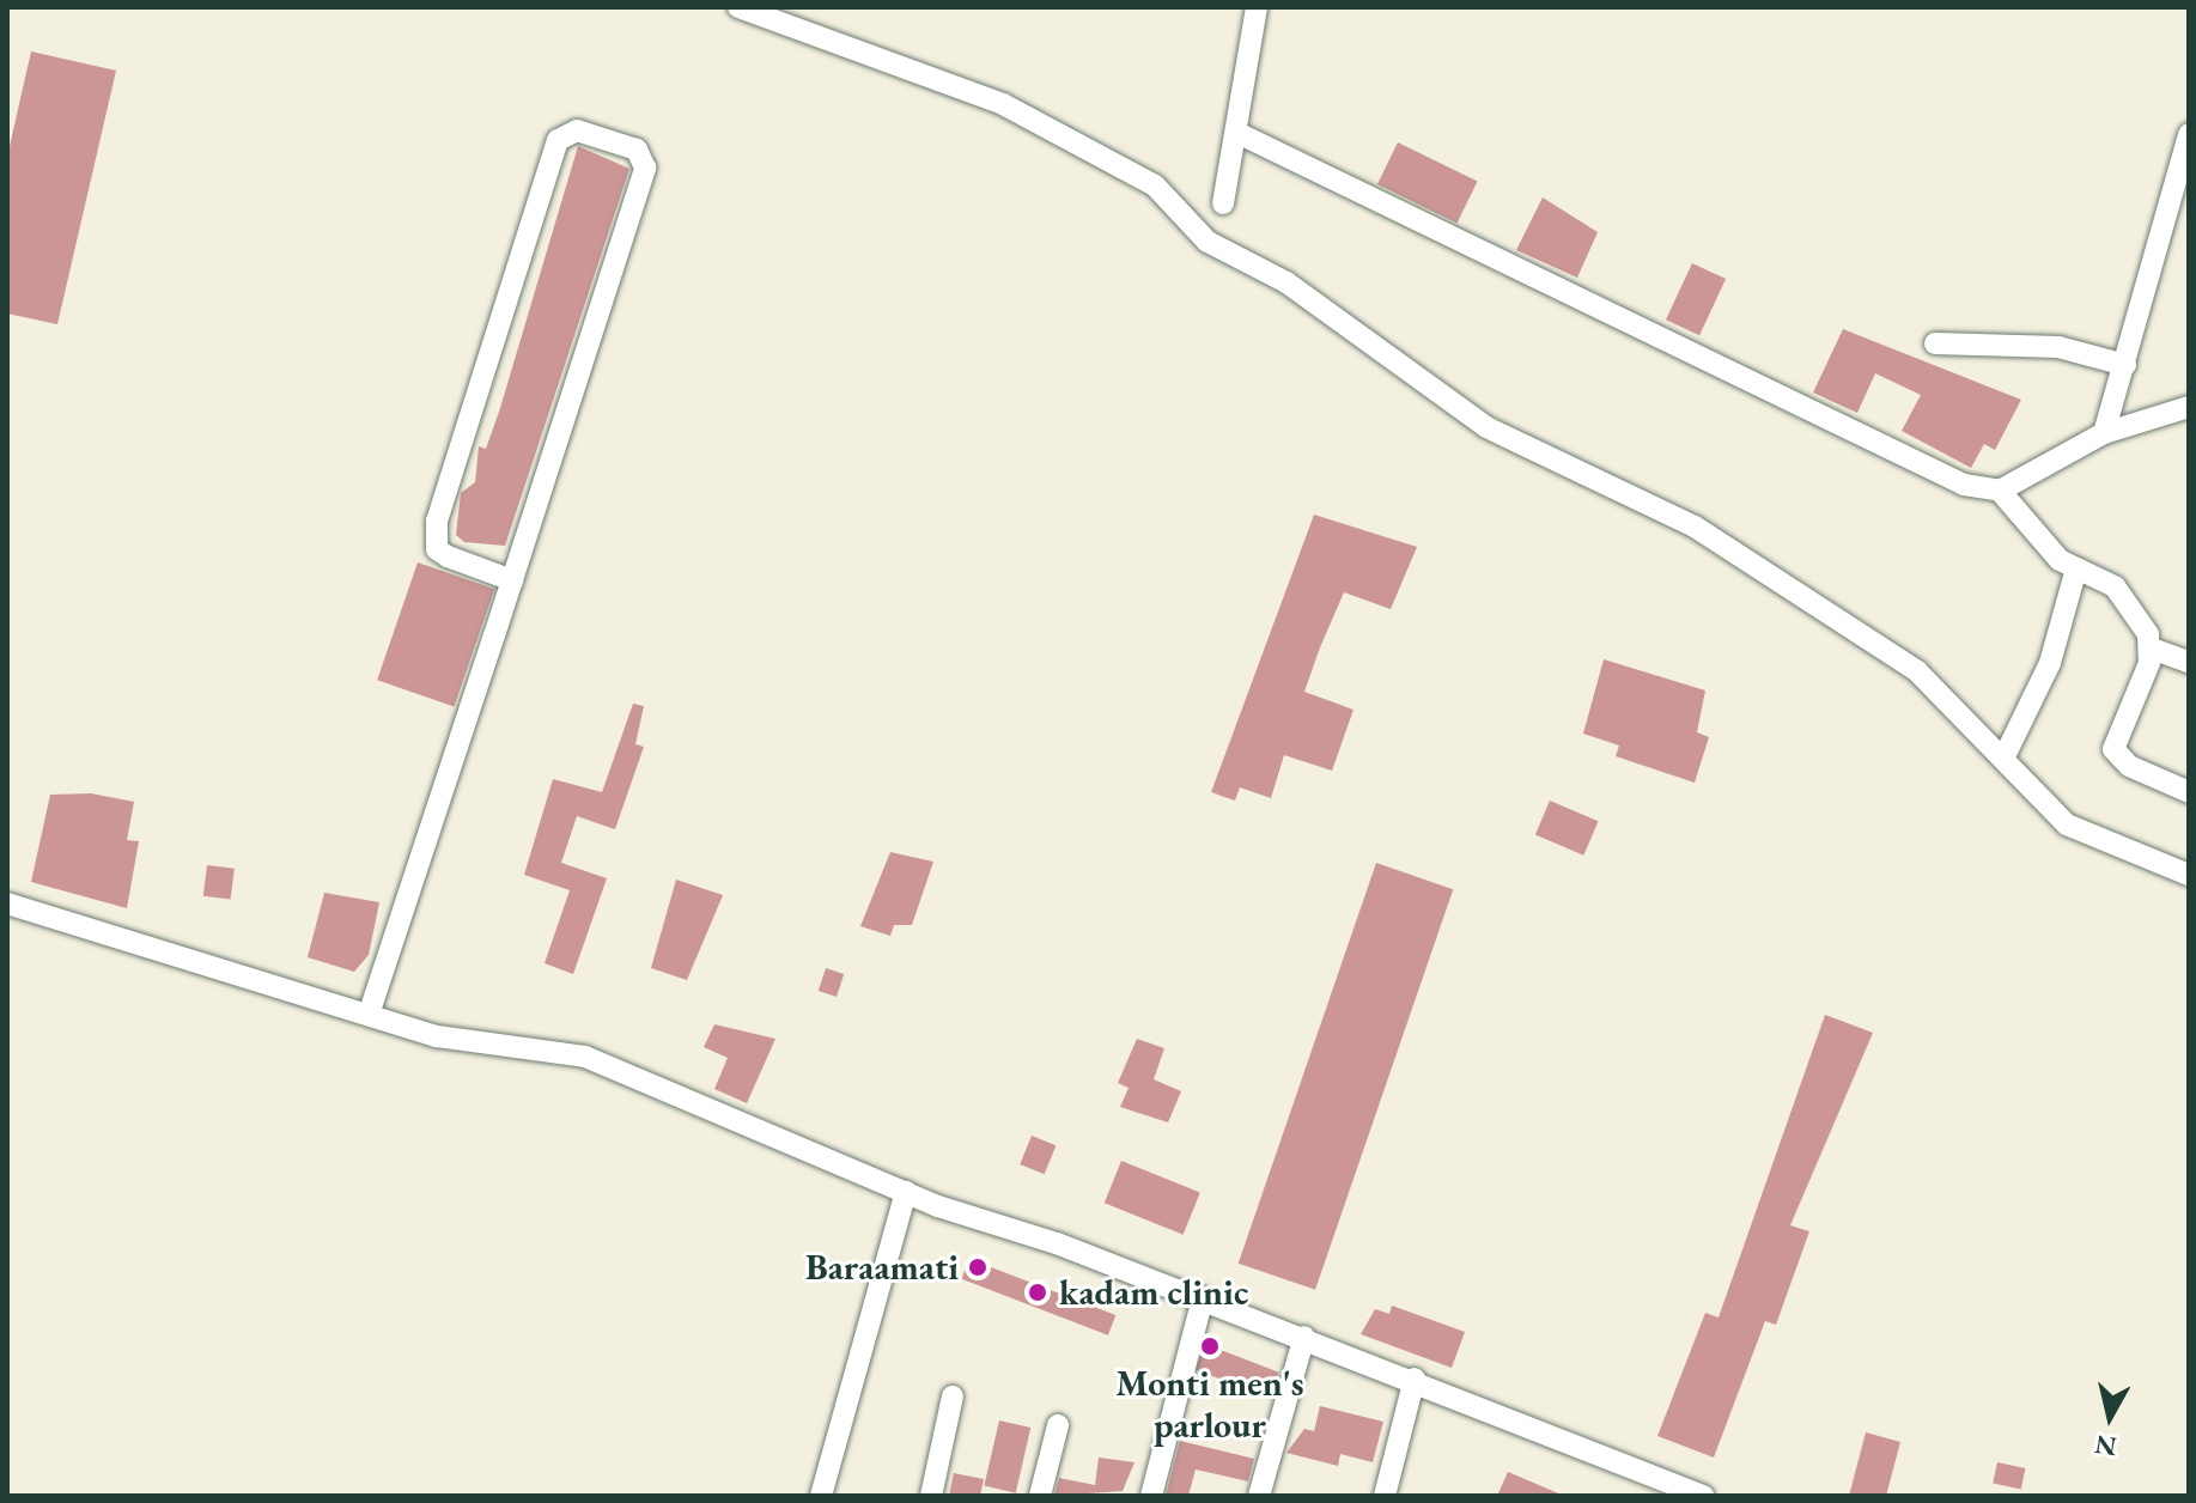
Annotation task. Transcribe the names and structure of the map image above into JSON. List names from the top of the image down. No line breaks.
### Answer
{"places":["Baraamati","kadam clinic","Monti men's parlour"],"north":"bottom"}
